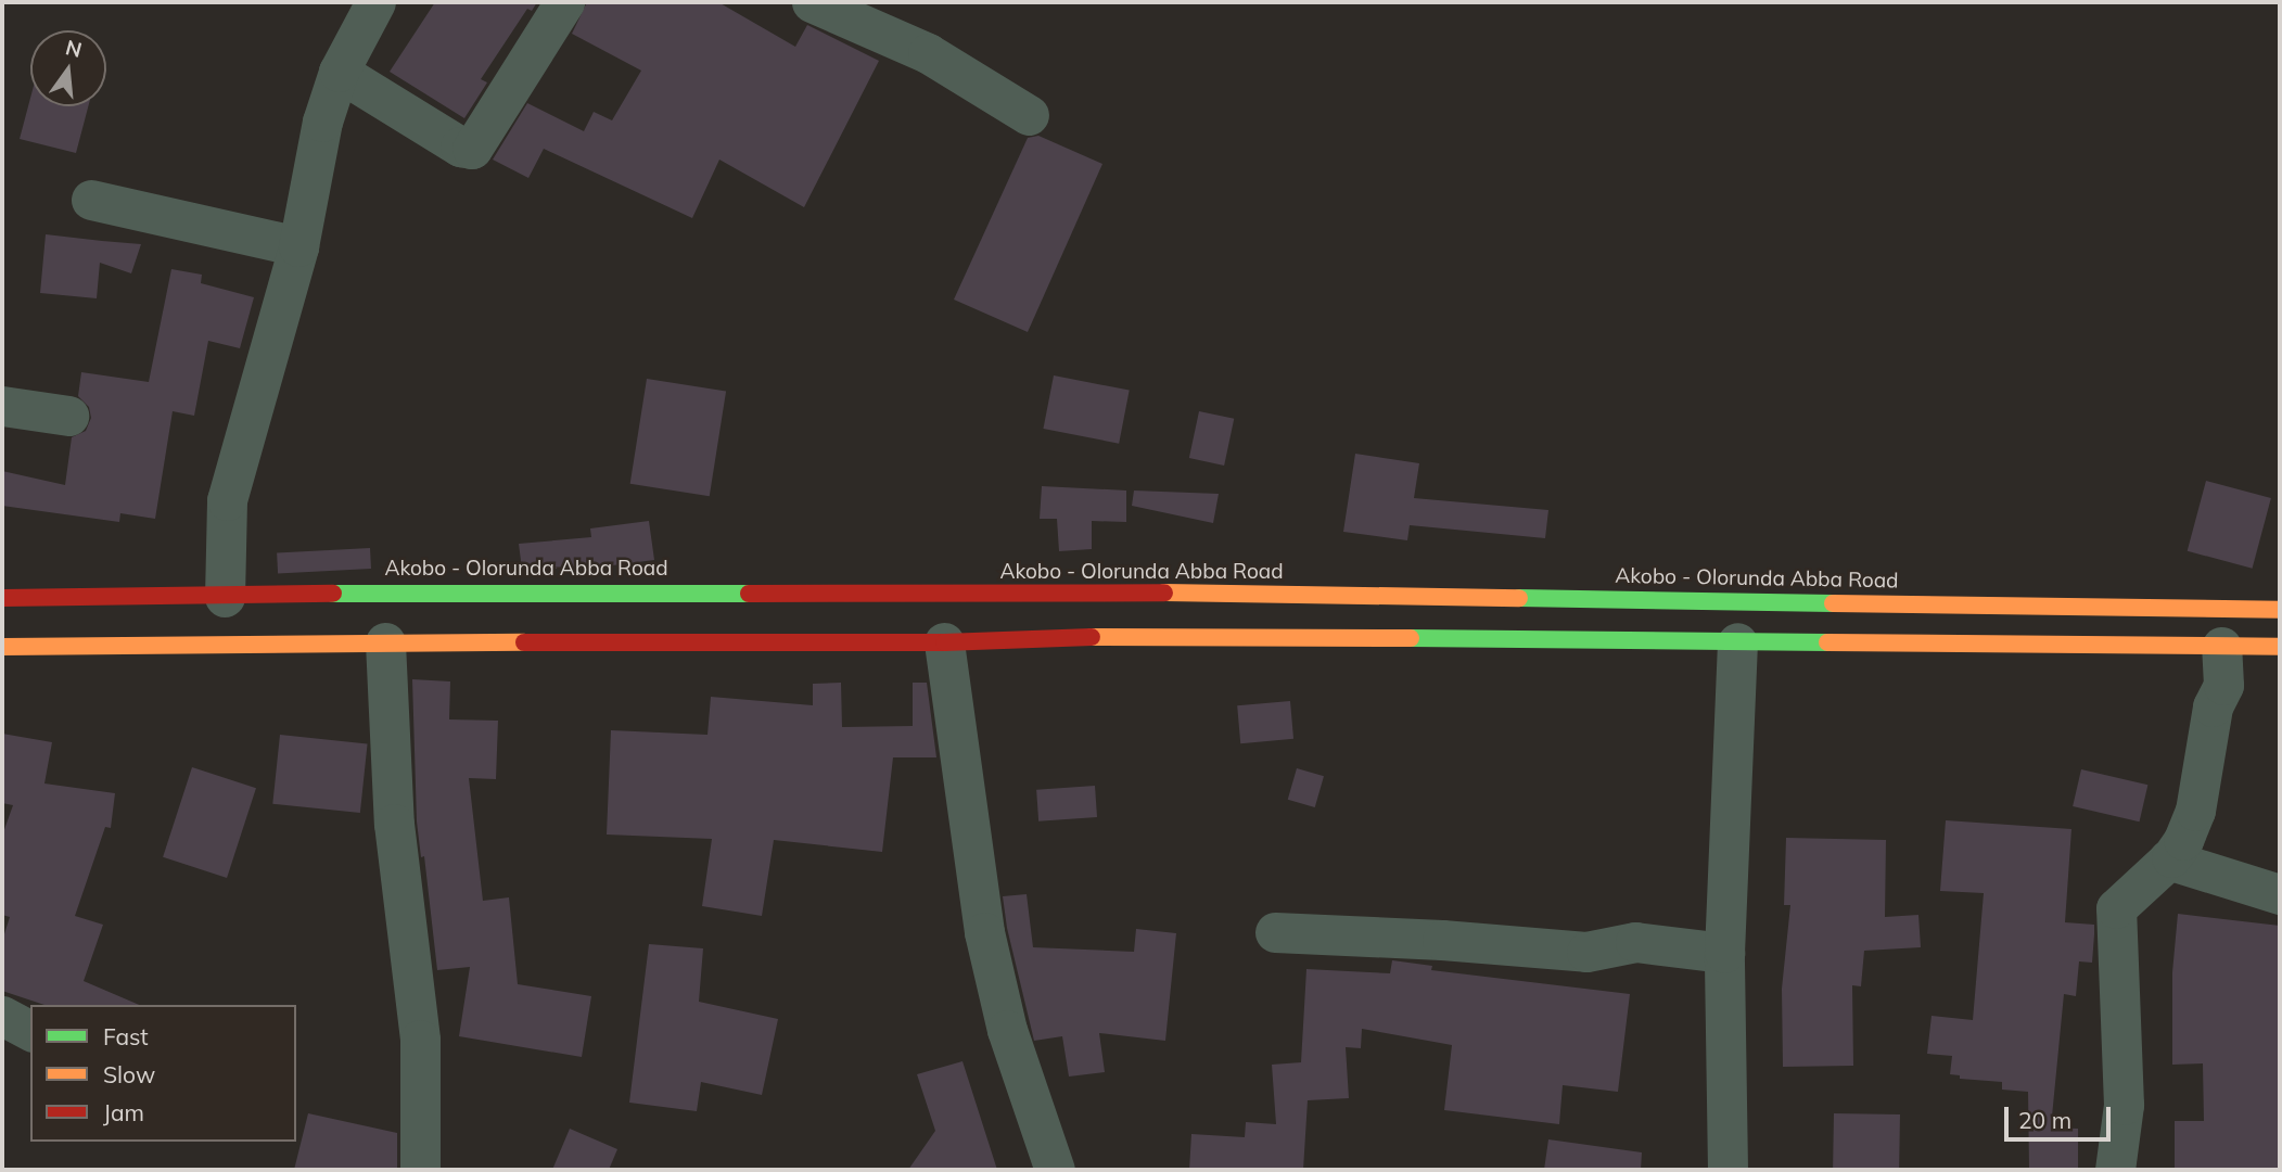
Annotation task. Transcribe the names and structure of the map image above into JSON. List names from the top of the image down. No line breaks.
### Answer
{"streets":{"main road":["Akobo - Olorunda Abba Road"]},"legend":["Fast","Slow","Jam"],"scale_bar":"20 m","north":"top"}
